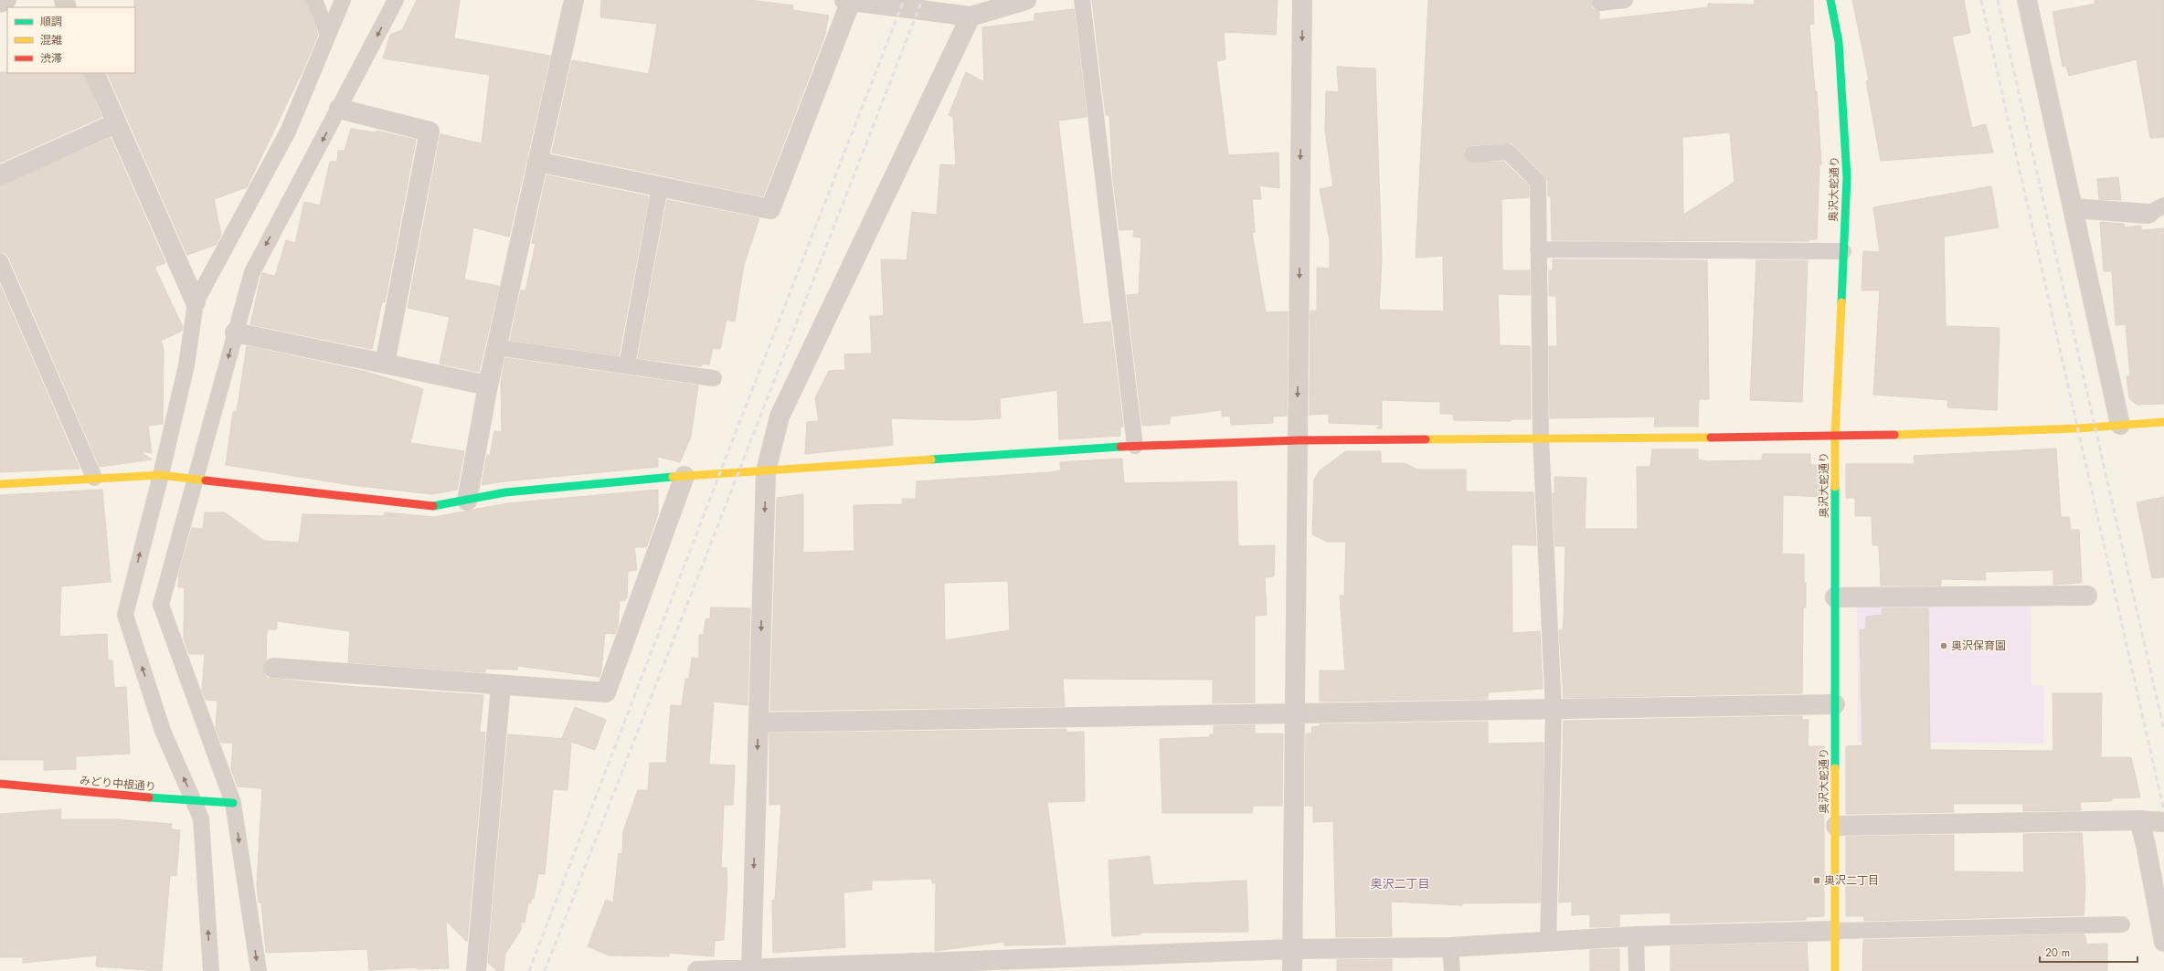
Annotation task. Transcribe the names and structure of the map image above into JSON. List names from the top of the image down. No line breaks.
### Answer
{"streets":{"street":["奥沢大蛇通り","みどり中根通り"]},"districts":["奥沢二丁目"],"places":{"other":["奥沢保育園"],"transit":["奥沢二丁目"]},"legend":["順調","混雑","渋滞"],"scale_bar":"20 m"}
